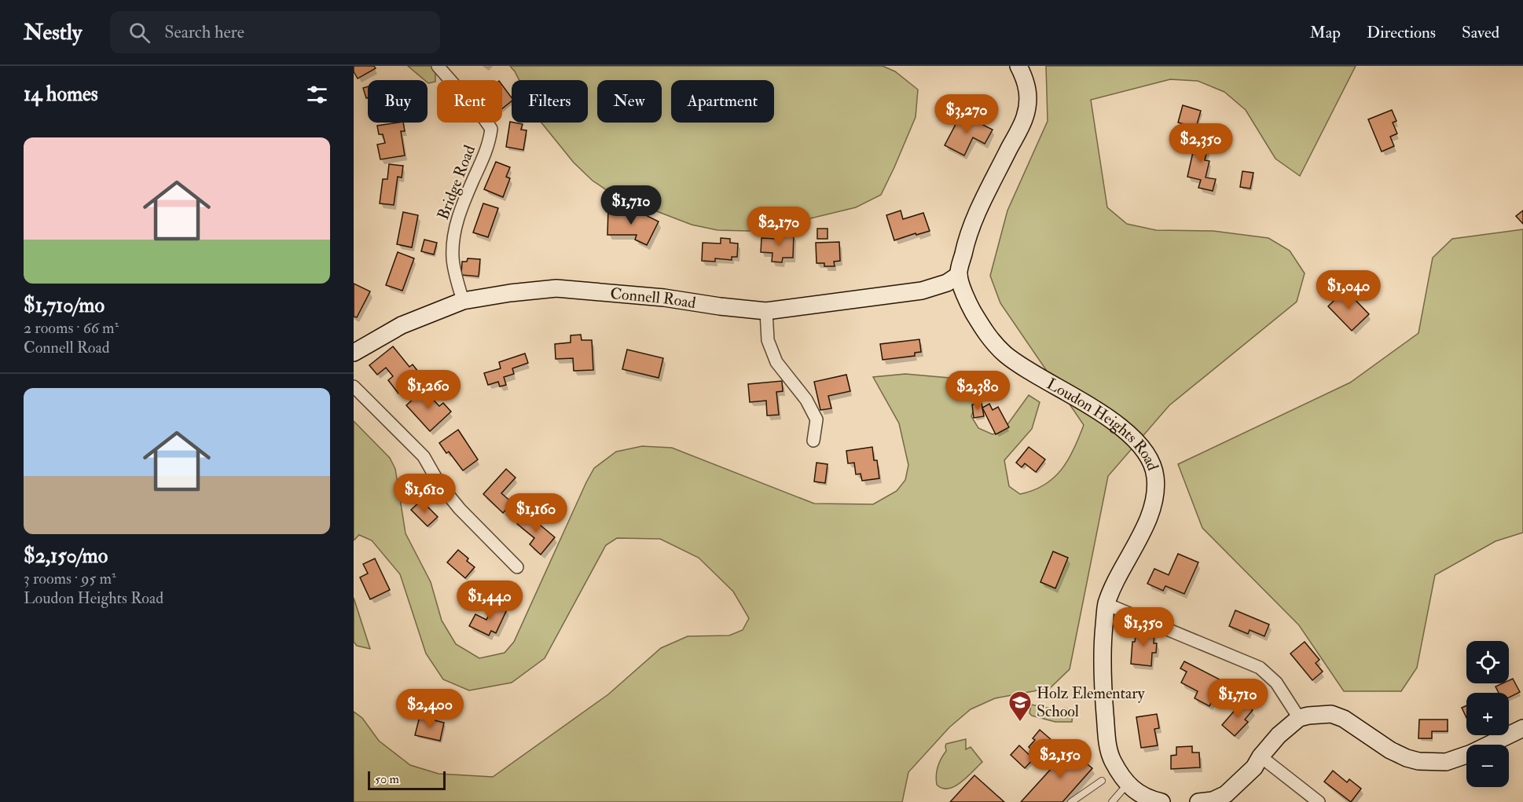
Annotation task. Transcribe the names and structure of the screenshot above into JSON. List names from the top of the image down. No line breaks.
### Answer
{"streets":{"street":["Bridge Road","Connell Road","Loudon Heights Road"]},"crossings":[["Bridge Road","Connell Road"],["Connell Road","Loudon Heights Road"]],"places":{"school or university":["Holz Elementary School"]},"scale_bar":"50 m","page":{"header":"Nestly","search":"Search here","nav":["Map","Directions","Saved"],"heading":"14 homes","chip":["Buy","Rent","Filters","New","Apartment"],"price":["$3,270","$2,350","$1,710","$2,170","$1,040","$1,260","$2,380","$1,610","$1,160","$1,440","$1,350","$1,710","$2,400","$2,150"],"list":[{"name":"$1,710/mo","note":"2 rooms · 66 m² · Connell Road"},{"name":"$2,150/mo","note":"3 rooms · 95 m² · Loudon Heights Road"}],"map_buttons":["+","−"],"scale":"50 m"}}
